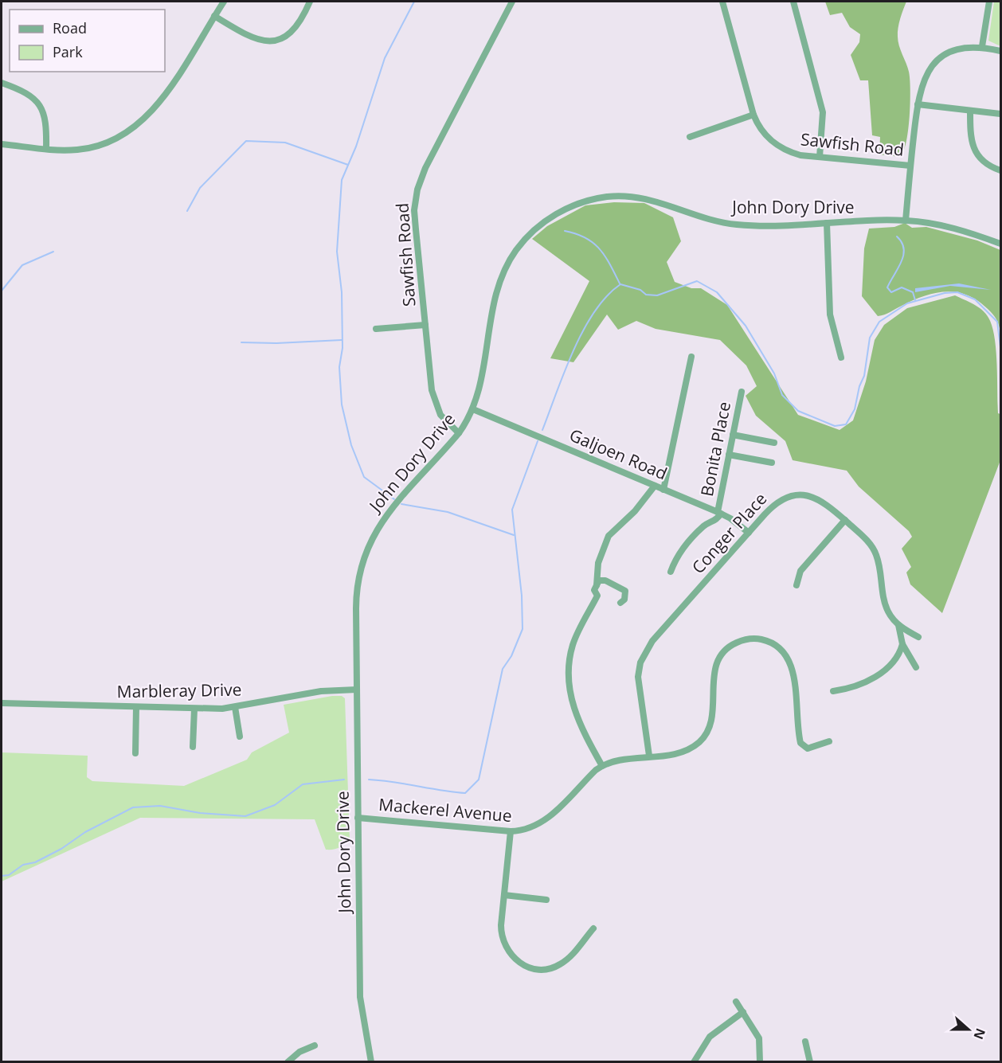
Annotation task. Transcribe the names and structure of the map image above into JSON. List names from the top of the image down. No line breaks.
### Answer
{"streets":{"street":["Sawfish Road","John Dory Drive","Bonita Place","Galjoen Road","Conger Place","Marbleray Drive","Mackerel Avenue"]},"crossings":[["Sawfish Road","John Dory Drive"],["John Dory Drive","Galjoen Road"],["John Dory Drive","Marbleray Drive"],["John Dory Drive","Mackerel Avenue"],["Bonita Place","Galjoen Road"],["Galjoen Road","Conger Place"],["Conger Place","Mackerel Avenue"]],"legend":["Road","Park"],"north":"right"}
